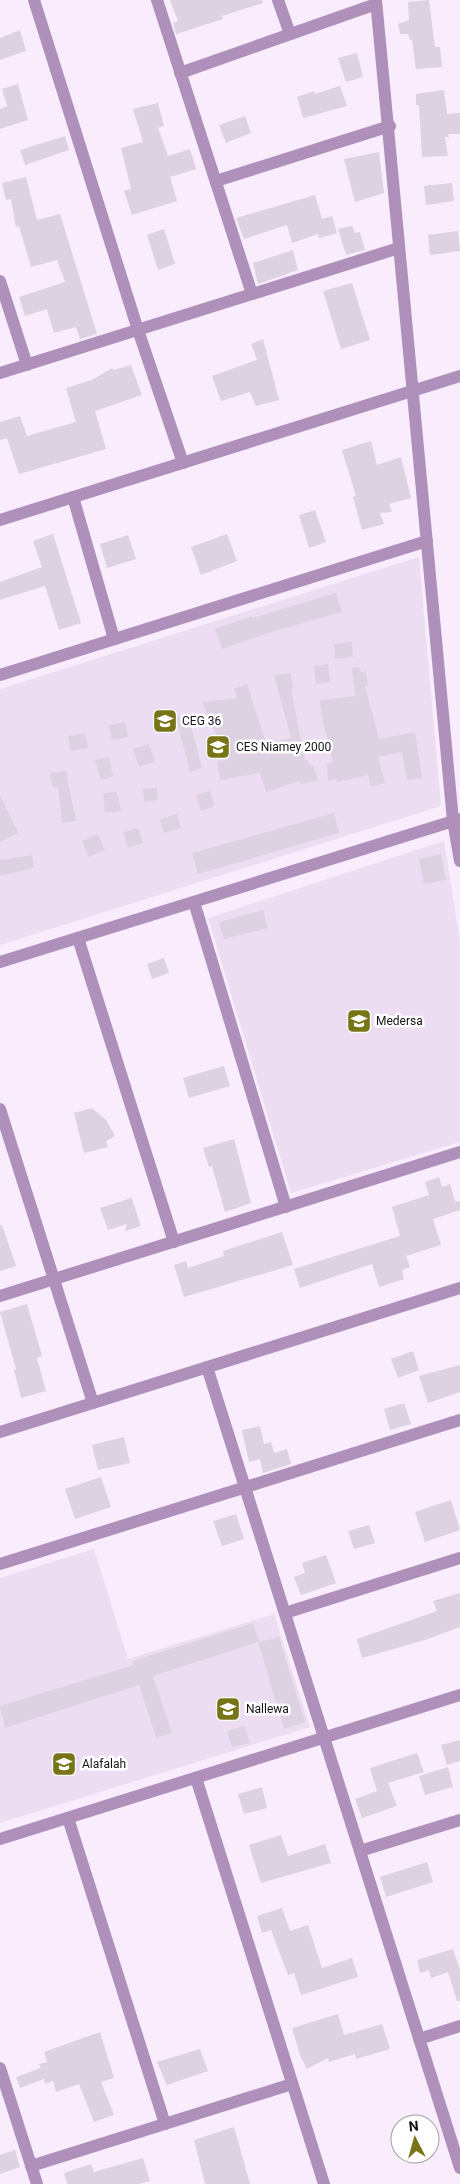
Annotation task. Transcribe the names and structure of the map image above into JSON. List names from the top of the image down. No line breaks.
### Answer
{"places":{"school or university":["CEG 36","CES Niamey 2000","Medersa","Nallewa","Alafalah"]},"north":"top"}
